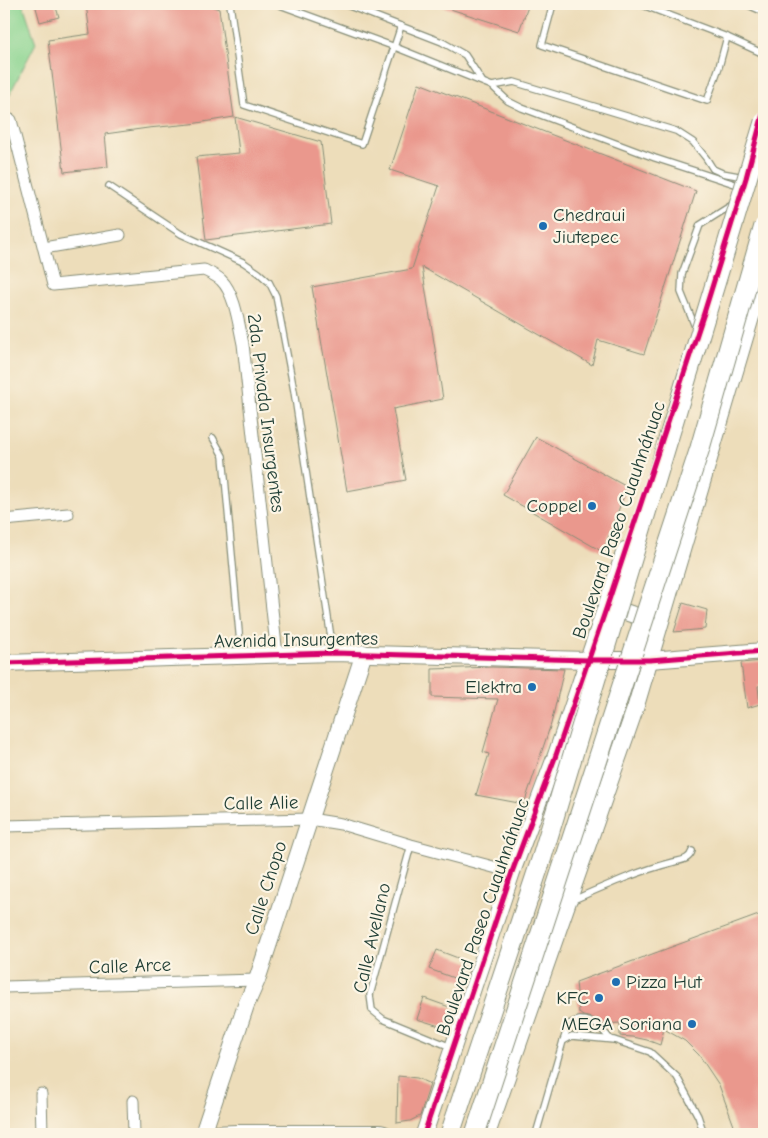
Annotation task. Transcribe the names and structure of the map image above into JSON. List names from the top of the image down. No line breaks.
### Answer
{"streets":{"main road":["Boulevard Paseo Cuauhnáhuac"],"street":["2da. Privada Insurgentes","Avenida Insurgentes","Calle Alie","Calle Chopo","Calle Arce"],"lane":["Calle Avellano"]},"crossings":[["2da. Privada Insurgentes","Avenida Insurgentes"],["Boulevard Paseo Cuauhnáhuac","Avenida Insurgentes"],["Boulevard Paseo Cuauhnáhuac","Calle Alie"],["Boulevard Paseo Cuauhnáhuac","Calle Avellano"],["Avenida Insurgentes","Calle Chopo"],["Calle Alie","Calle Chopo"],["Calle Alie","Calle Avellano"],["Calle Chopo","Calle Arce"]],"places":["Chedraui Jiutepec","Coppel","Elektra","Pizza Hut","KFC","MEGA Soriana"]}
